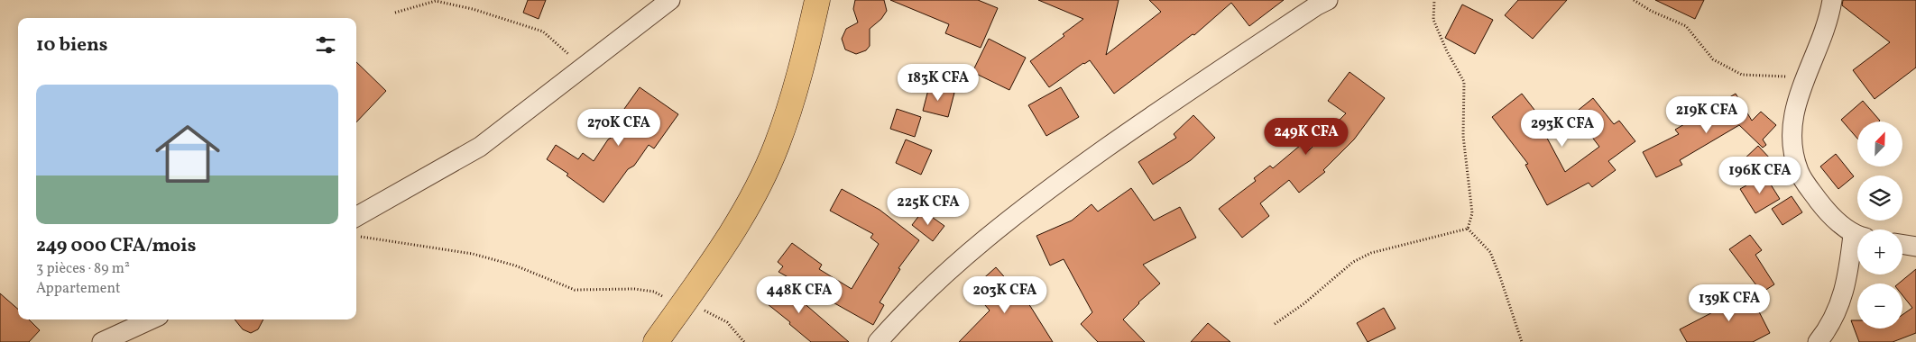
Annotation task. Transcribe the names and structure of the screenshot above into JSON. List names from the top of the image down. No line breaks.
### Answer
{"north":"top right","page":{"heading":"10 biens","price":["183K CFA","219K CFA","270K CFA","293K CFA","249K CFA","196K CFA","225K CFA","448K CFA","203K CFA","139K CFA"],"list":[{"name":"249 000 CFA/mois","note":"3 pièces · 89 m² · Appartement"}],"map_buttons":["+","−"]}}
